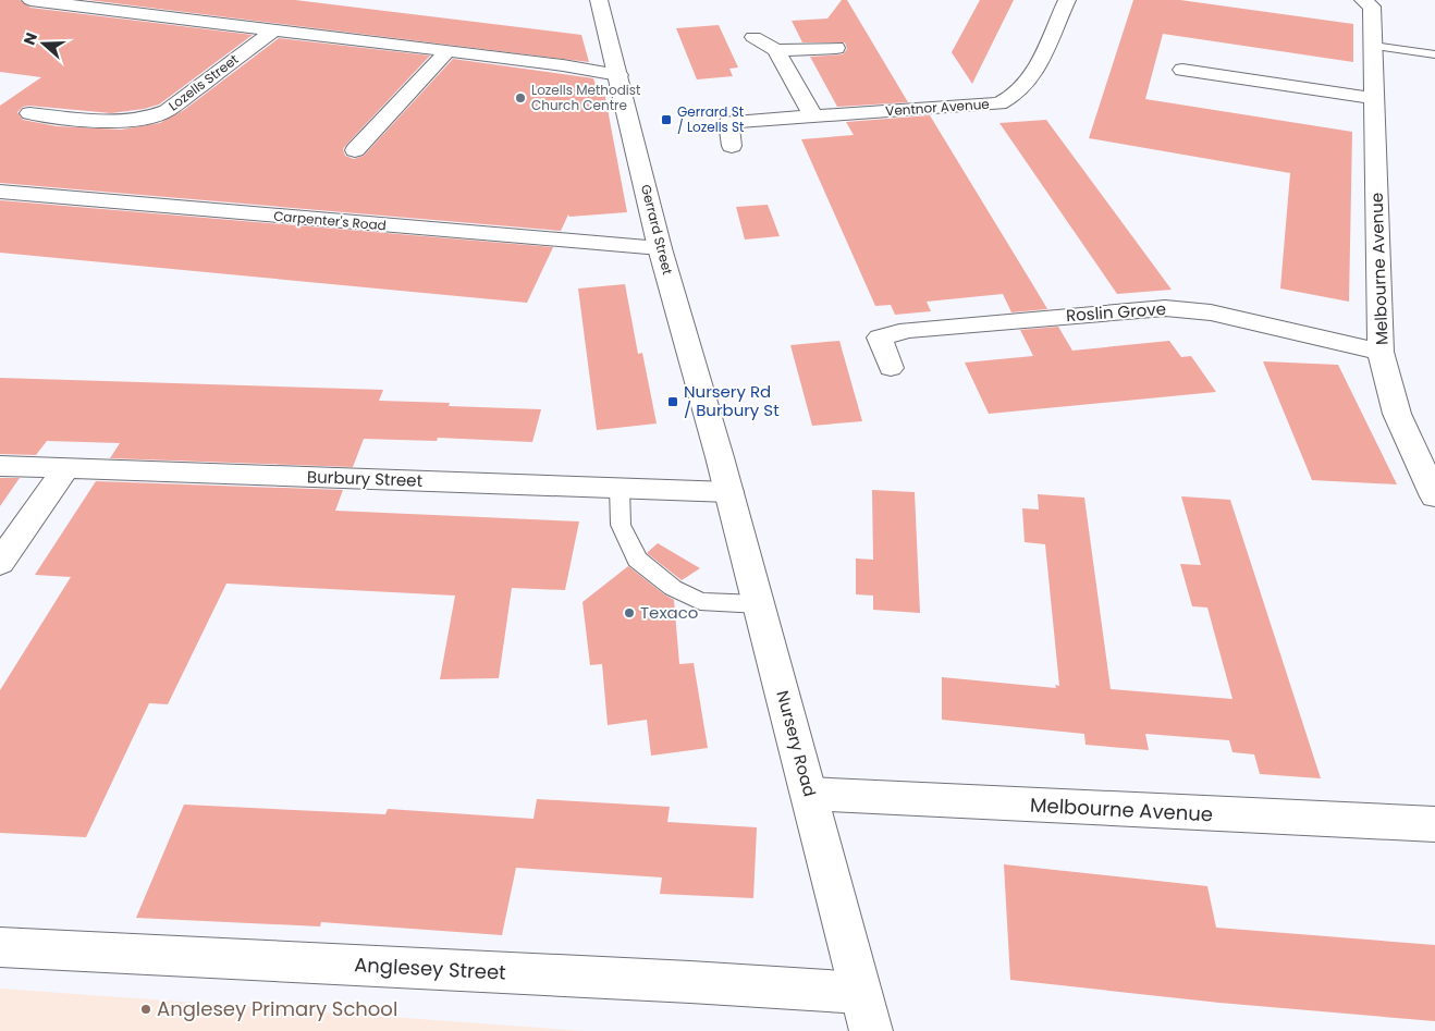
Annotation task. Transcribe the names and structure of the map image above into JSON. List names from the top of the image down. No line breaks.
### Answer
{"streets":{"street":["Lozells Street","Ventnor Avenue","Carpenter's Road","Gerrard Street","Melbourne Avenue","Roslin Grove","Burbury Street","Nursery Road","Anglesey Street"]},"crossings":[["Carpenter's Road","Gerrard Street"],["Gerrard Street","Nursery Road"],["Melbourne Avenue","Roslin Grove"],["Melbourne Avenue","Nursery Road"],["Burbury Street","Nursery Road"],["Nursery Road","Anglesey Street"]],"places":{"other":["Lozells Methodist Church Centre","Texaco","Anglesey Primary School"],"transit":["Gerrard St / Lozells St","Nursery Rd / Burbury St"]},"north":"left"}
